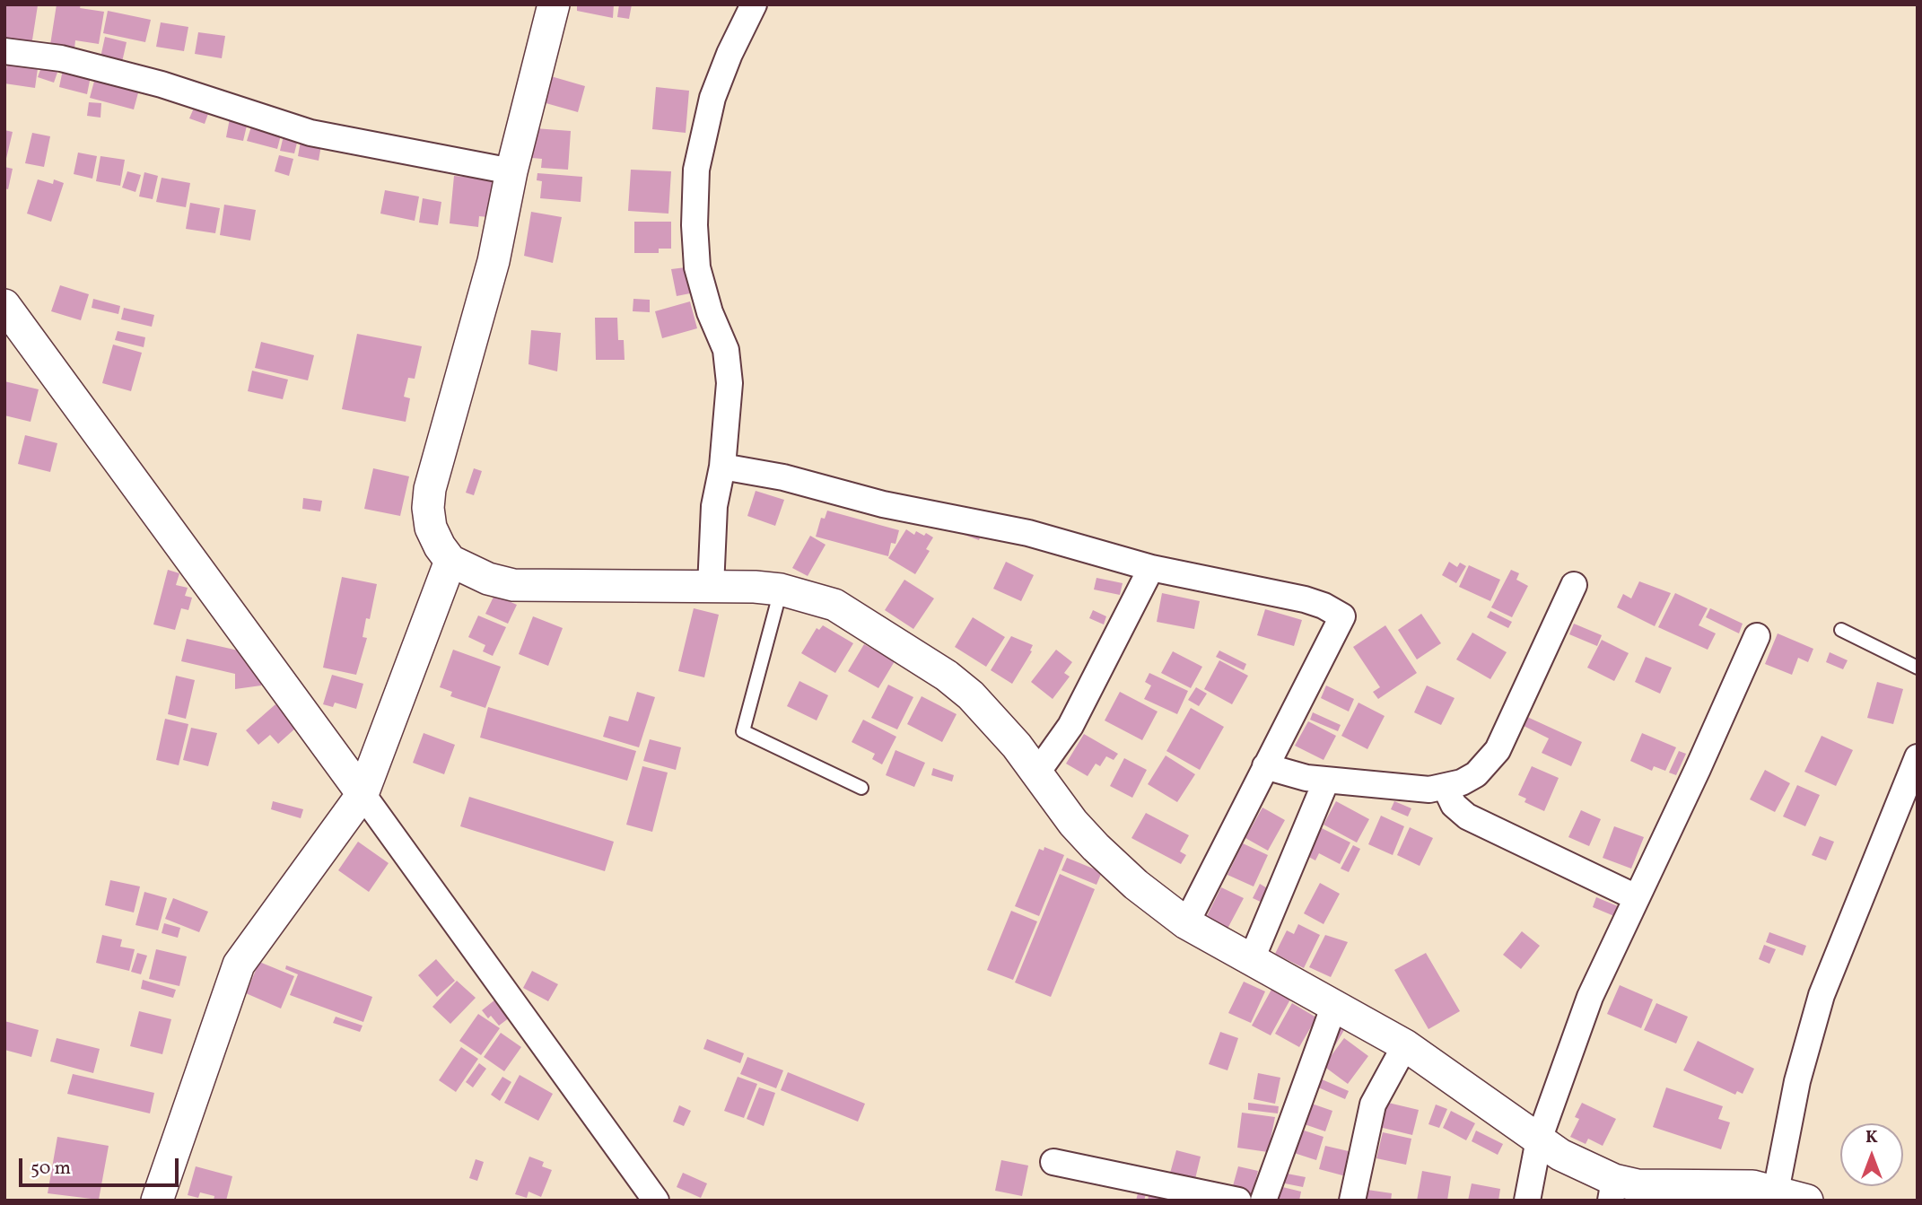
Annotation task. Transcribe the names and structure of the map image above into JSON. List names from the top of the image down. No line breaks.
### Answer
{"scale_bar":"50 m","north":"top"}
